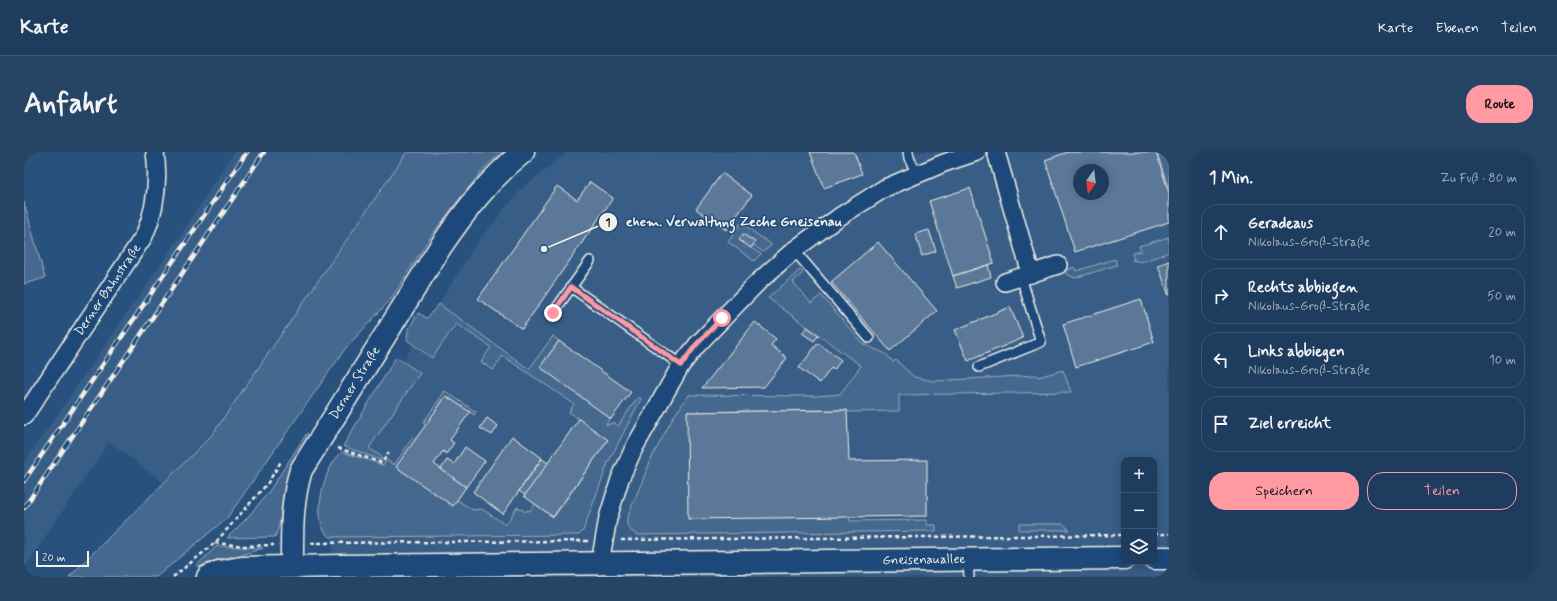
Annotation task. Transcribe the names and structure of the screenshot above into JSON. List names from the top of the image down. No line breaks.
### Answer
{"streets":{"main road":["Derner Straße","Gneisenauallee"],"street":["Derner Bahnstraße"]},"crossings":[["Derner Straße","Gneisenauallee"]],"places":["ehem. Verwaltung Zeche Gneisenau"],"scale_bar":"20 m","north":"bottom","page":{"header":"Karte","nav":["Karte","Ebenen","Teilen"],"buttons":["Route",["Speichern","Teilen"]],"title":"Anfahrt","heading":["1 Min.","Zu Fuß · 80 m"],"list":[["Geradeaus","Nikolaus-Groß-Straße","20 m"],["Rechts abbiegen","Nikolaus-Groß-Straße","50 m"],["Links abbiegen","Nikolaus-Groß-Straße","10 m"],"Ziel erreicht"],"map_buttons":["+","−"],"scale":"20 m"}}
